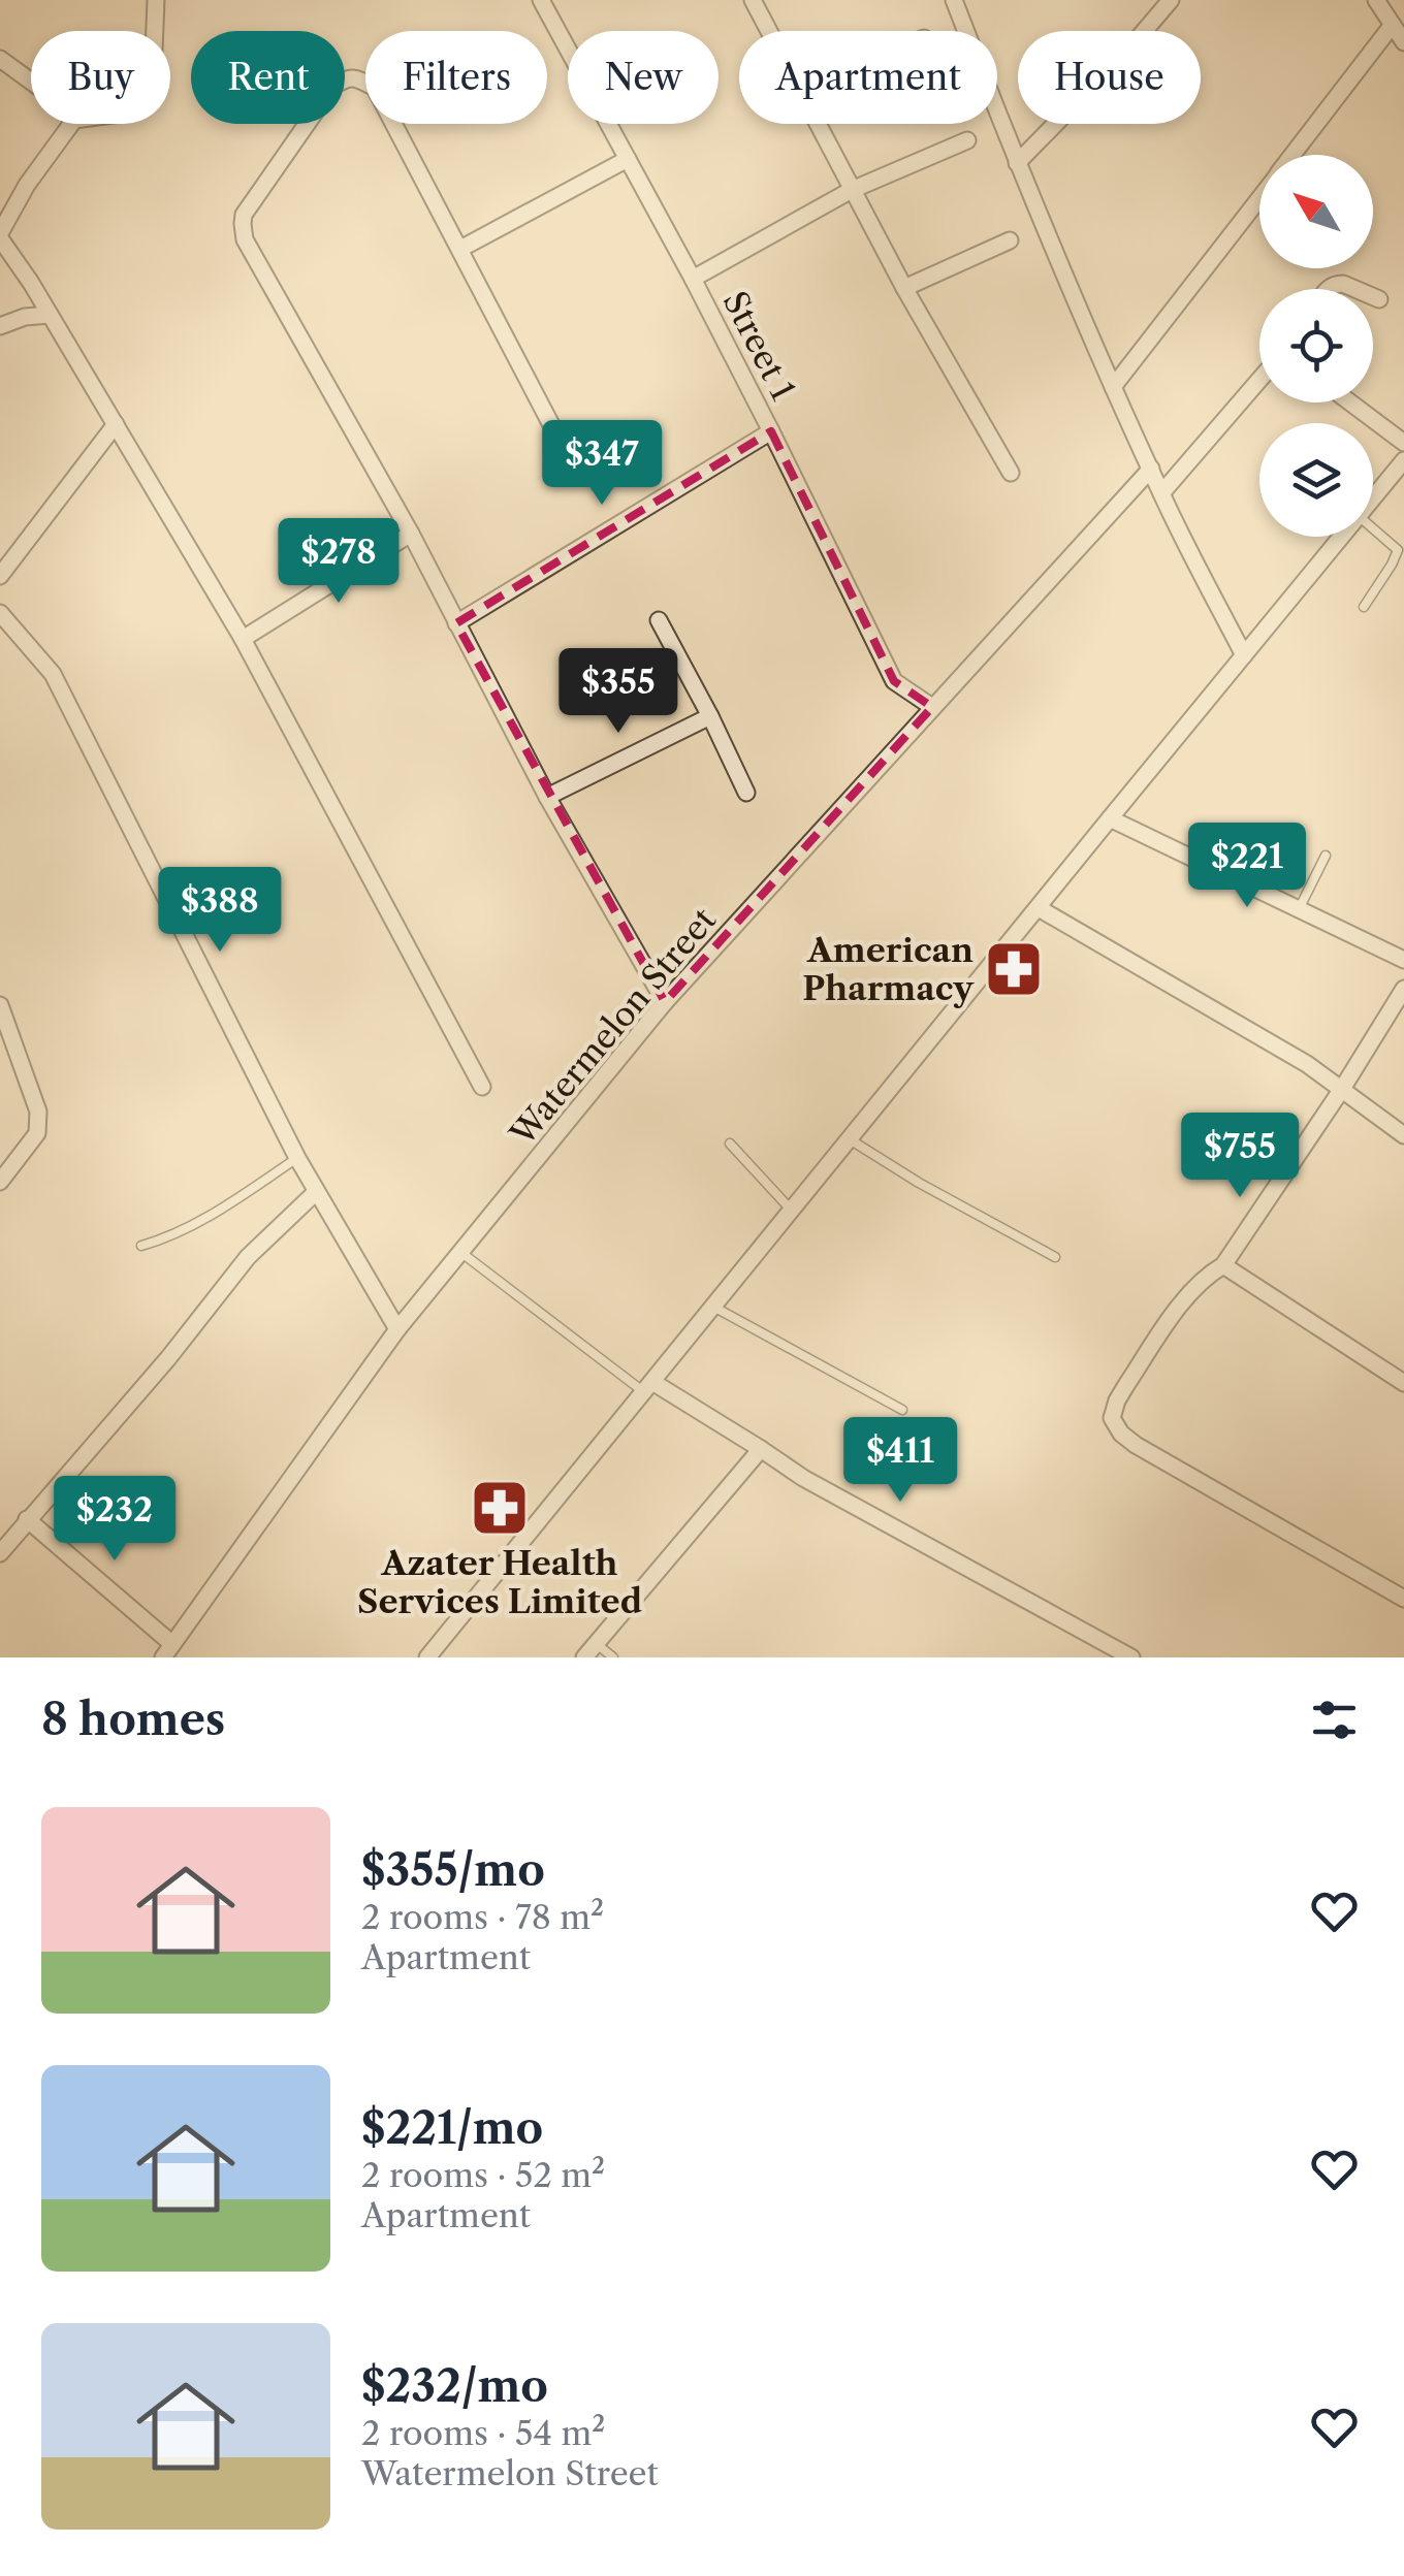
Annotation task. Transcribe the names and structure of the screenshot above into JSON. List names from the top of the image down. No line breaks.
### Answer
{"streets":{"street":["Street 1","Watermelon Street"]},"crossings":[["Street 1","Watermelon Street"]],"places":{"pharmacy":["American Pharmacy","Azater Health Services Limited"]},"north":"top left","page":{"chip":["Buy","Rent","Filters","New","Apartment","House"],"price":["$347","$278","$355","$221","$388","$755","$411","$232"],"heading":"8 homes","list":[{"name":"$355/mo","note":"2 rooms · 78 m² · Apartment"},{"name":"$221/mo","note":"2 rooms · 52 m² · Apartment"},{"name":"$232/mo","note":"2 rooms · 54 m² · Watermelon Street"}]}}
